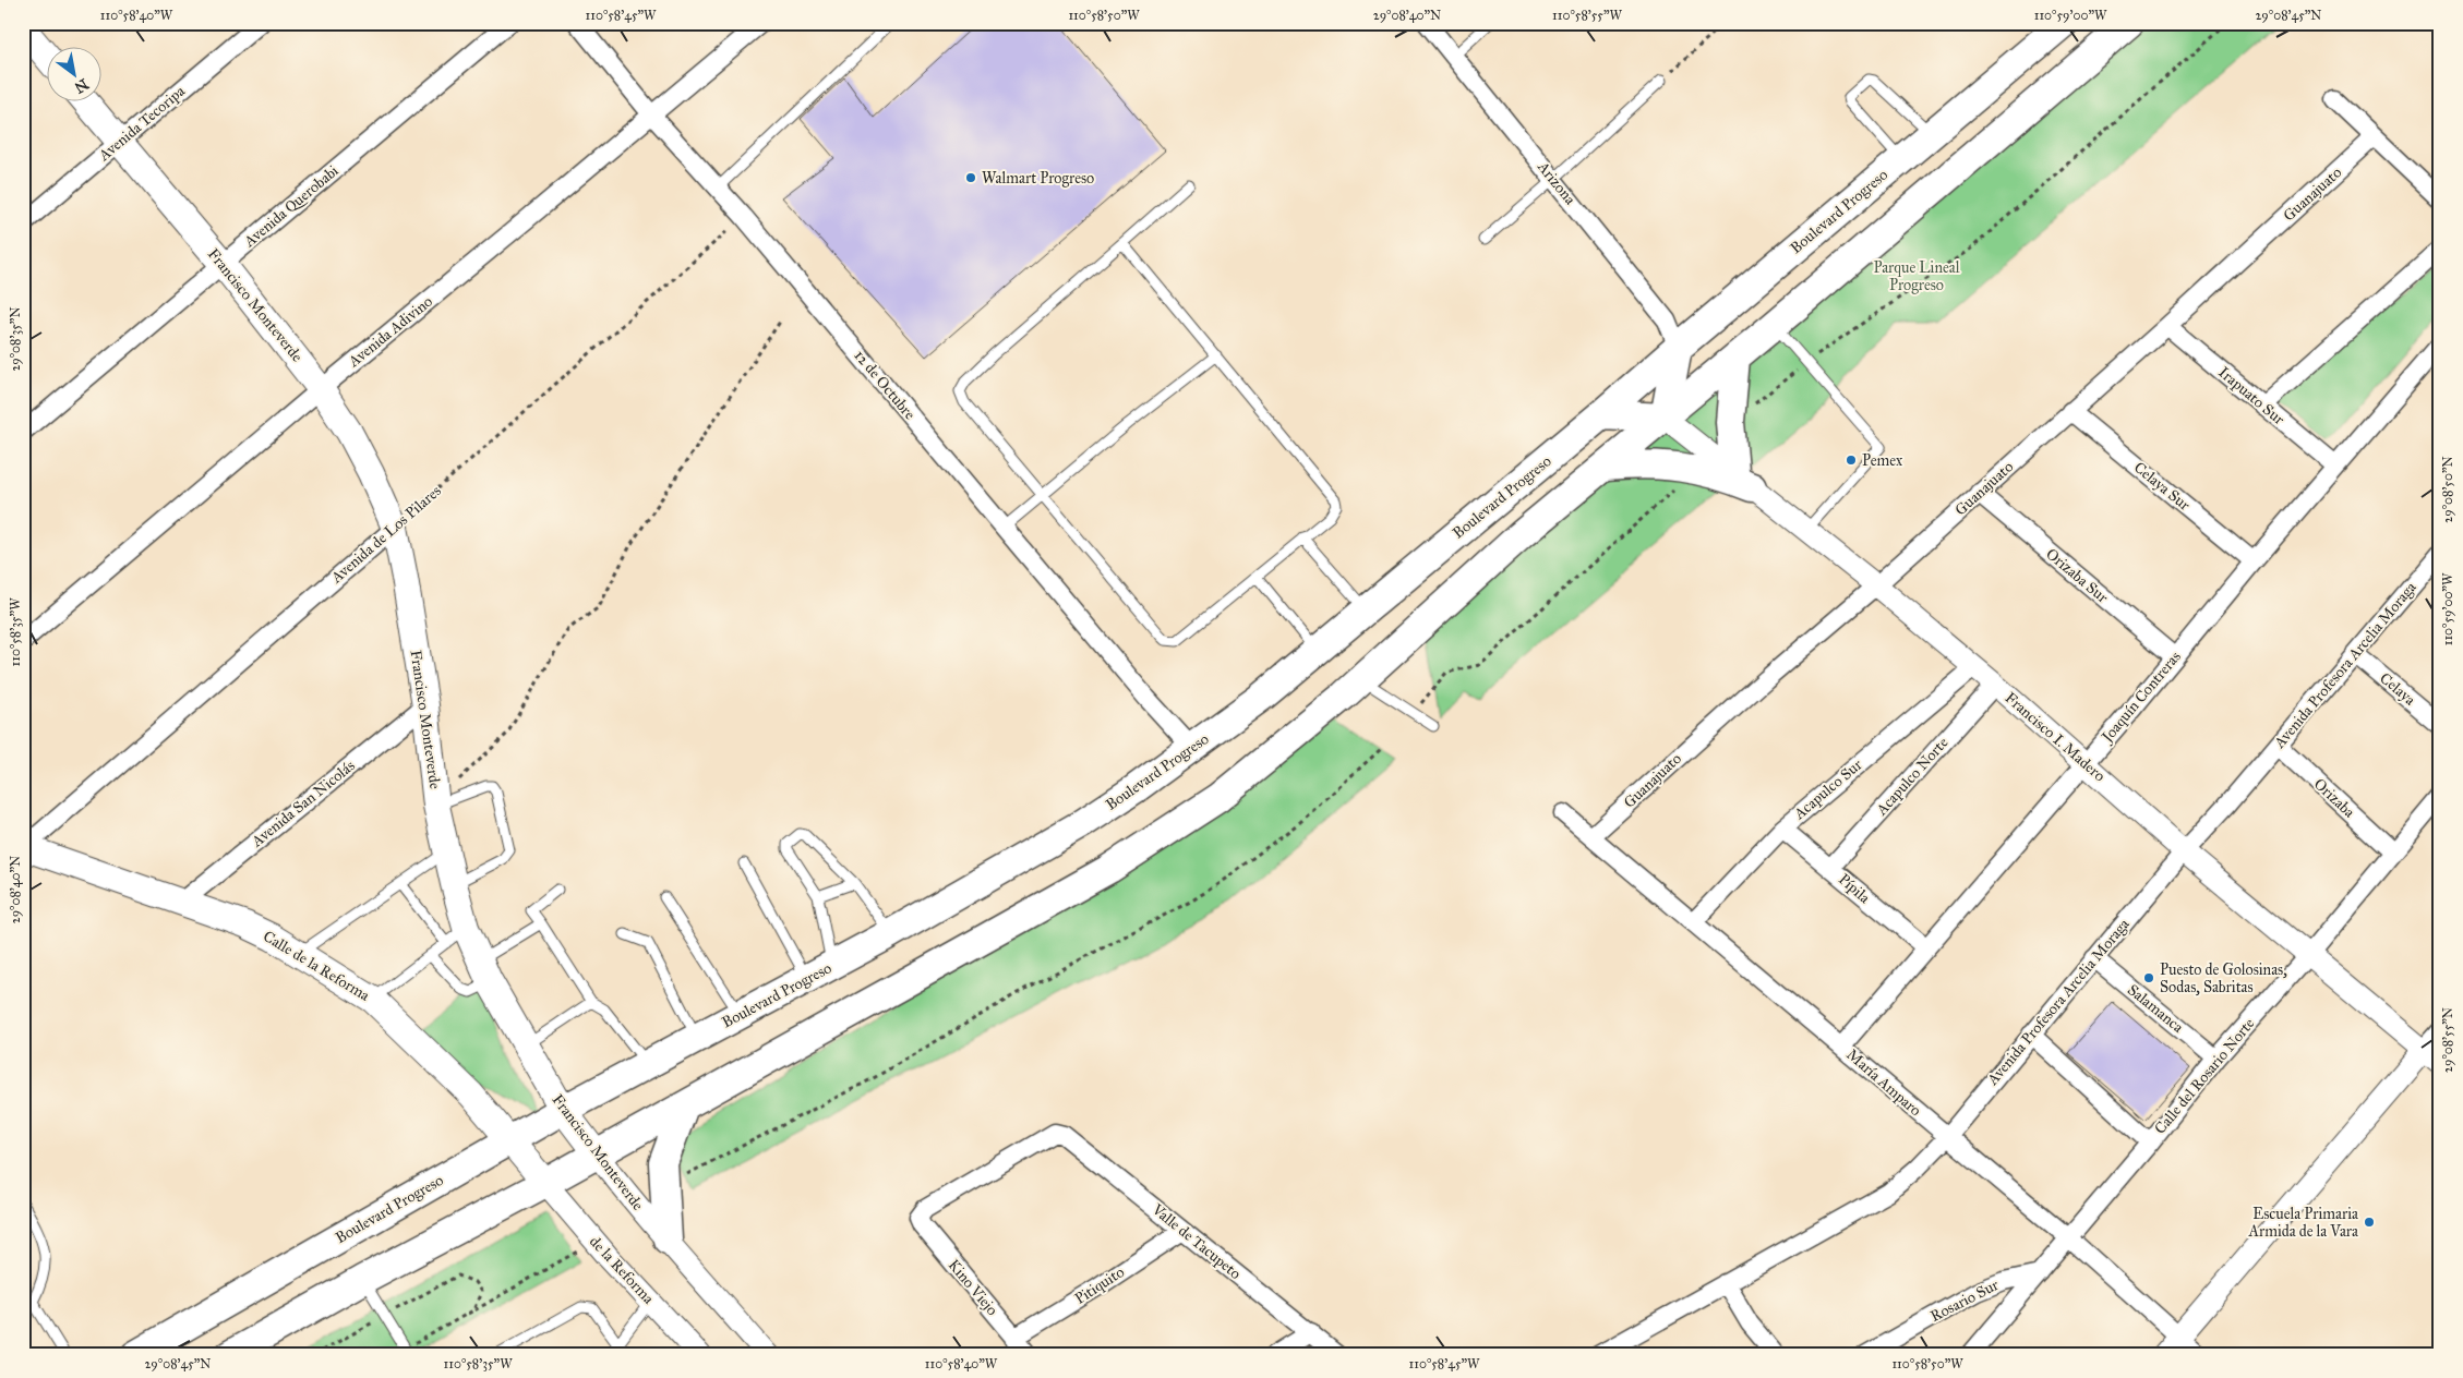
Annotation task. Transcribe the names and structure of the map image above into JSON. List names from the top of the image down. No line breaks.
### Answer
{"streets":{"main road":["Boulevard Progreso","Francisco Monteverde","Calle de la Reforma"],"street":["Avenida Tecoripa","Arizona","Guanajuato","Avenida Querobabi","Avenida Adivino","12 de Octubre","Irapuato Sur","Celaya Sur","Avenida de Los Pilares","Orizaba Sur","Avenida Profesora Arcelia Moraga","Celaya","Joaquín Contreras","Francisco I. Madero","Acapulco Norte","Acapulco Sur","Orizaba","Avenida San Nicolás","Pípila","Salamanca","Calle del Rosario Norte","María Amparo","Valle de Tacupeto","de la Reforma","Pitiquito","Kino Viejo","Rosario Sur"]},"crossings":[["Avenida Tecoripa","Francisco Monteverde"],["Arizona","Boulevard Progreso"],["Guanajuato","Irapuato Sur"],["Guanajuato","Celaya Sur"],["Guanajuato","Orizaba Sur"],["Guanajuato","Francisco I. Madero"],["Guanajuato","María Amparo"],["Avenida Querobabi","Francisco Monteverde"],["Boulevard Progreso","Francisco Monteverde"],["Boulevard Progreso","12 de Octubre"],["Boulevard Progreso","Calle de la Reforma"],["Francisco Monteverde","Avenida Adivino"],["Francisco Monteverde","Avenida de Los Pilares"],["Francisco Monteverde","Avenida San Nicolás"],["Avenida Adivino","12 de Octubre"],["12 de Octubre","Avenida de Los Pilares"],["Irapuato Sur","Joaquín Contreras"],["Celaya Sur","Joaquín Contreras"],["Avenida de Los Pilares","Calle de la Reforma"],["Orizaba Sur","Joaquín Contreras"],["Avenida Profesora Arcelia Moraga","Celaya"],["Avenida Profesora Arcelia Moraga","Francisco I. Madero"],["Avenida Profesora Arcelia Moraga","Orizaba"],["Avenida Profesora Arcelia Moraga","Salamanca"],["Avenida Profesora Arcelia Moraga","María Amparo"],["Joaquín Contreras","Francisco I. Madero"],["Joaquín Contreras","Pípila"],["Joaquín Contreras","María Amparo"],["Francisco I. Madero","Acapulco Norte"],["Francisco I. Madero","Acapulco Sur"],["Francisco I. Madero","Calle del Rosario Norte"],["Acapulco Norte","Pípila"],["Acapulco Sur","Pípila"],["Acapulco Sur","María Amparo"],["Orizaba","Calle del Rosario Norte"],["Avenida San Nicolás","Calle de la Reforma"],["Calle de la Reforma","de la Reforma"],["Salamanca","Calle del Rosario Norte"],["Calle del Rosario Norte","María Amparo"],["Calle del Rosario Norte","Rosario Sur"],["Valle de Tacupeto","Pitiquito"],["Valle de Tacupeto","Kino Viejo"],["Pitiquito","Kino Viejo"]],"parks":["Parque Lineal Progreso"],"places":["Walmart Progreso","Pemex","Puesto de Golosinas, Sodas, Sabritas","Escuela Primaria Armida de la Vara"],"north":"bottom right","coordinates":["110°58'40\"W","110°58'45\"W","110°58'50\"W","29°08'40\"N","110°58'55\"W","110°59'00\"W","29°08'45\"N","29°08'35\"N","29°08'50\"N","110°58'35\"W","29°08'55\"N"]}
